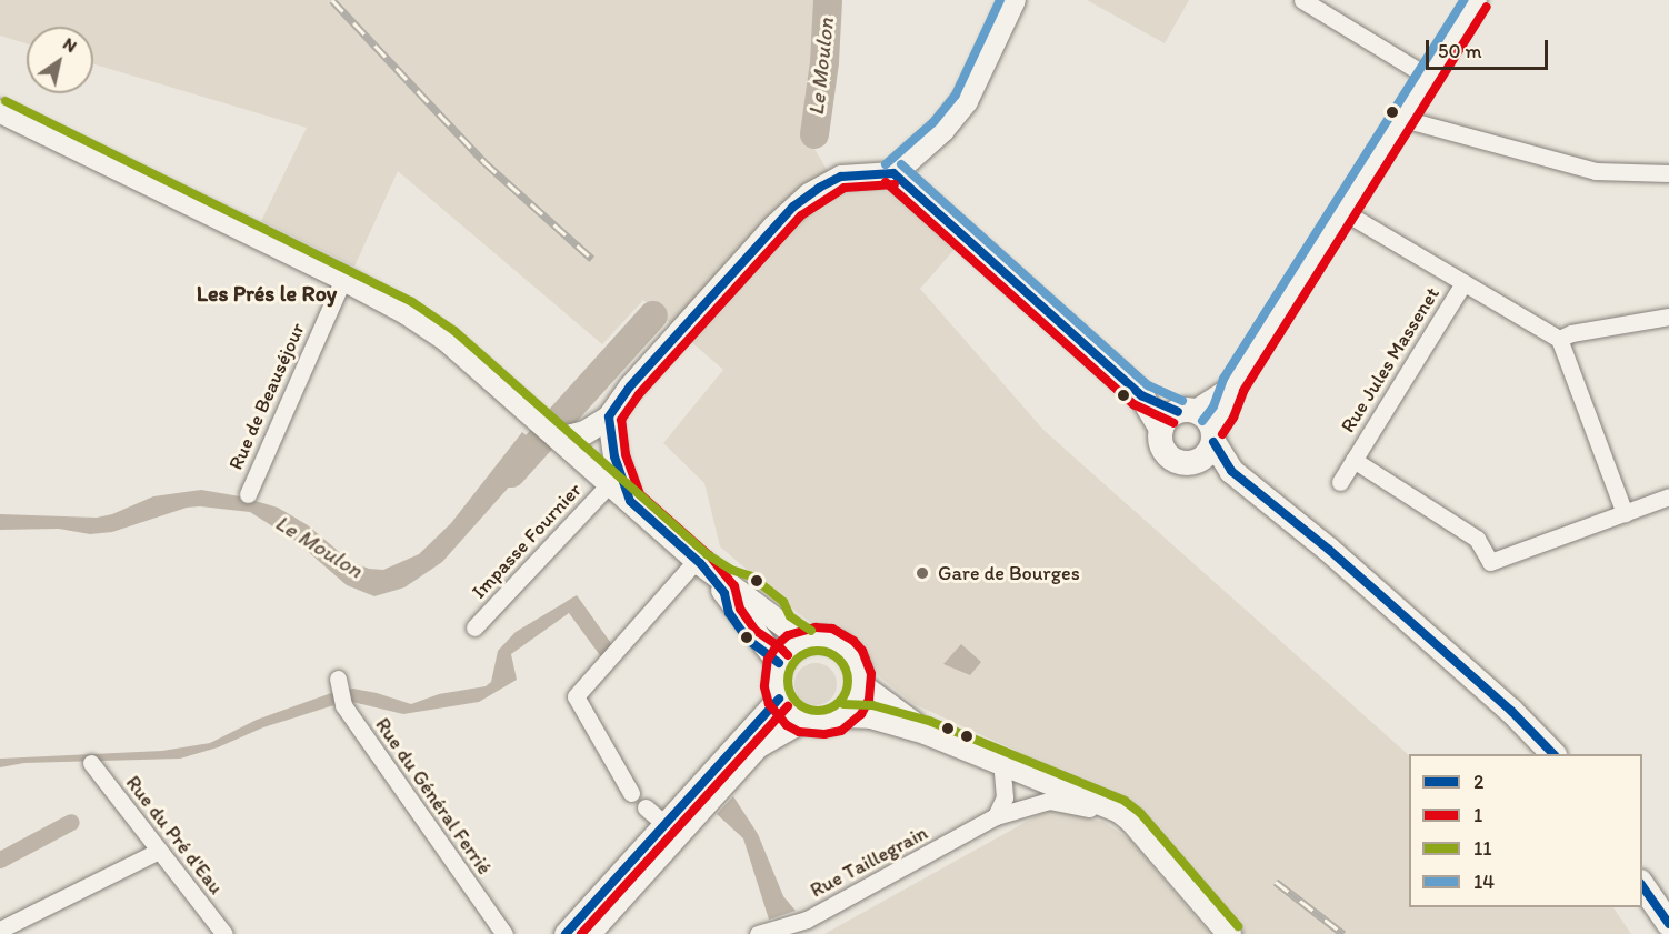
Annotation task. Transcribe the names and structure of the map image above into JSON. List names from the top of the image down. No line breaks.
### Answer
{"streets":{"street":["Rue Jules Massenet","Rue de Beauséjour","Impasse Fournier","Rue du Général Ferrié","Rue du Pré d'Eau","Rue Taillegrain"]},"districts":["Les Prés le Roy"],"water":["Le Moulon"],"places":["Gare de Bourges"],"lines":["transit line 14","transit line 1","transit line 11","transit line 2"],"legend":["2","1","11","14"],"scale_bar":"50 m","north":"top right"}
